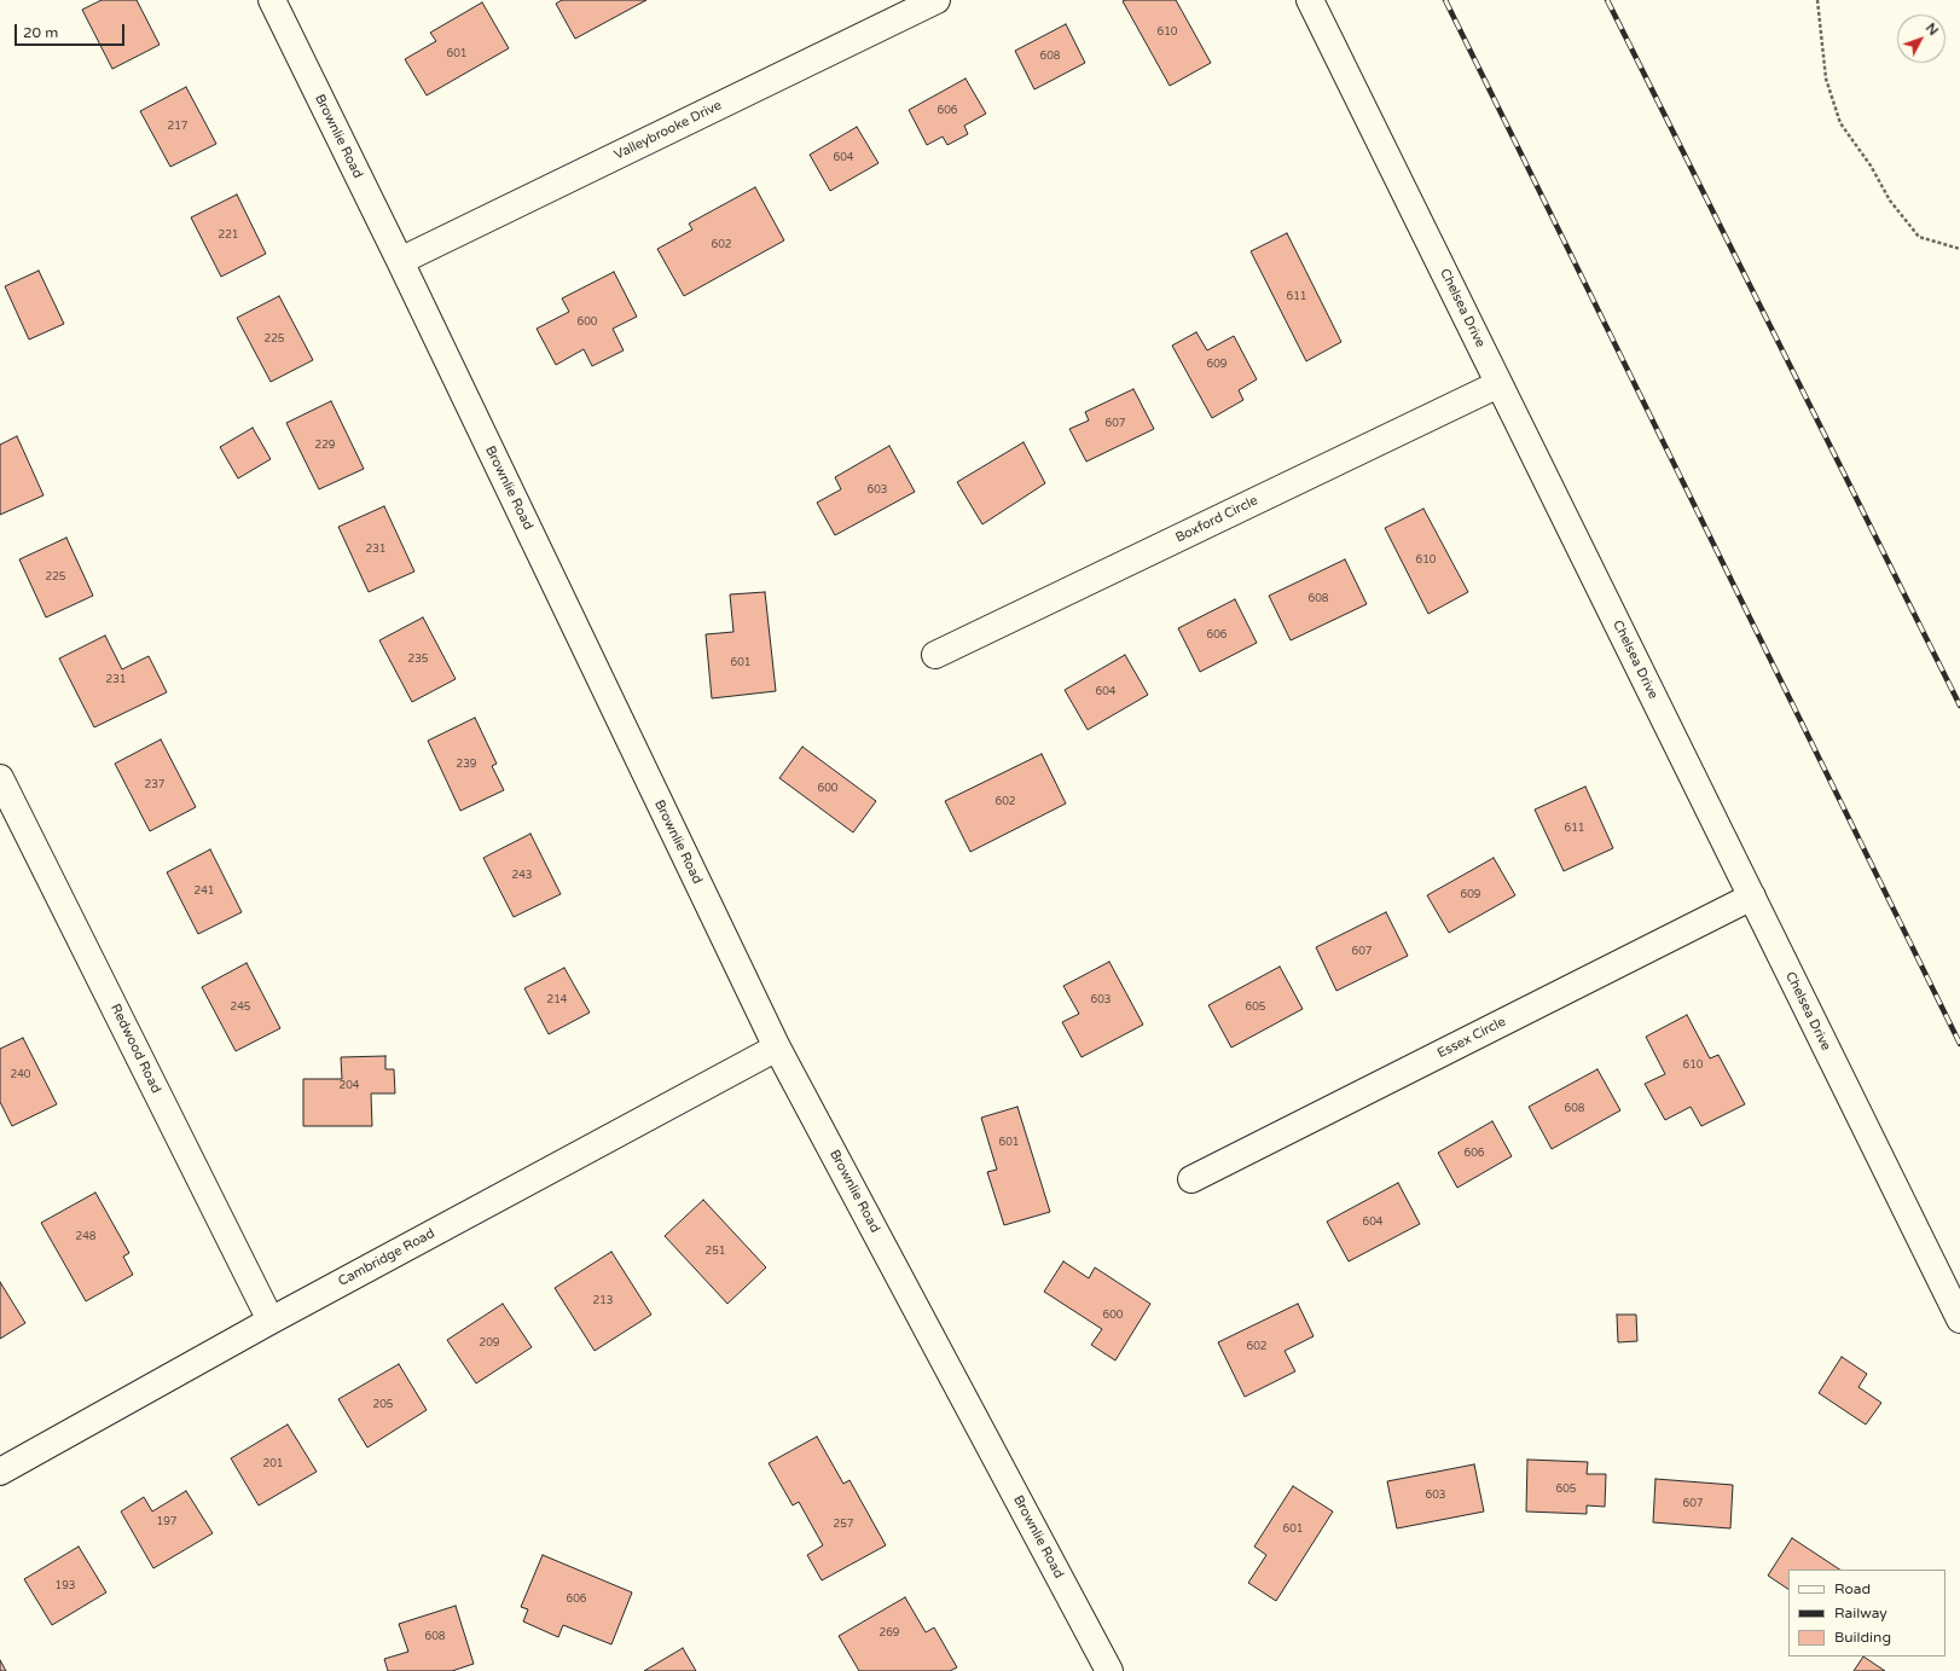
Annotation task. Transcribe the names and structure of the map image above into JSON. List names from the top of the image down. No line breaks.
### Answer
{"streets":{"street":["Valleybrooke Drive","Brownlie Road","Chelsea Drive","Boxford Circle","Essex Circle","Redwood Road","Cambridge Road"]},"crossings":[["Valleybrooke Drive","Brownlie Road"],["Brownlie Road","Cambridge Road"],["Chelsea Drive","Boxford Circle"],["Chelsea Drive","Essex Circle"],["Redwood Road","Cambridge Road"]],"house_numbers":["610","601","608","606","217","604","221","602","611","600","225","609","607","229","603","231","610","225","608","606","235","601","231","604","239","237","600","602","611","243","241","609","607","214","603","245","605","610","240","204","608","601","606","604","248","251","213","600","209","602","205","201","605","603","607","197","257","601","193","606","269","608"],"legend":["Road","Railway","Building"],"scale_bar":"20 m","north":"top right"}
